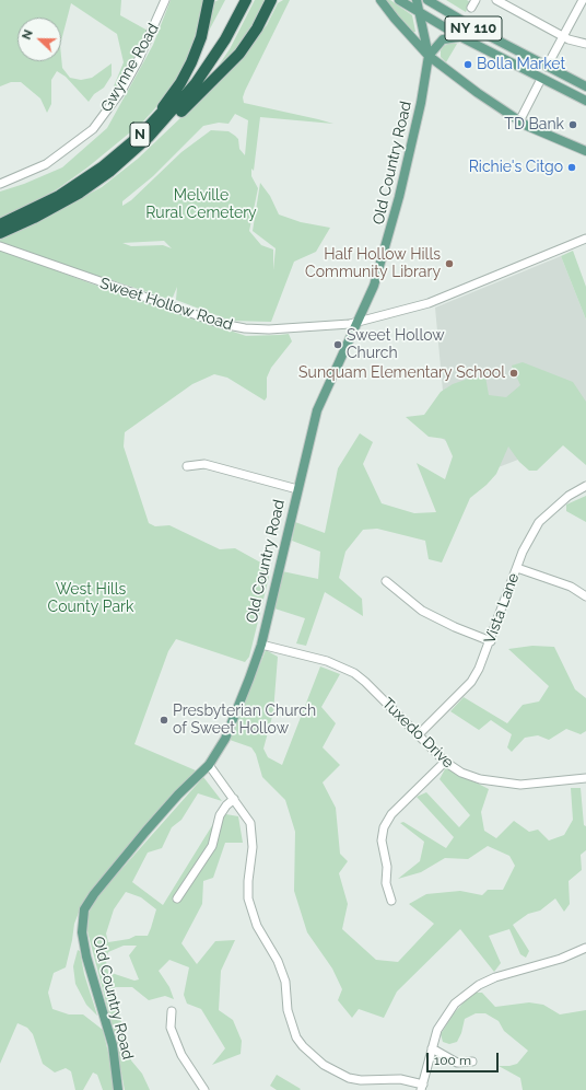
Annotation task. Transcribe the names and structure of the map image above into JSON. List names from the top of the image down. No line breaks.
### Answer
{"streets":{"highway":["N"],"main road":["NY 110","Old Country Road"],"street":["Gwynne Road","Sweet Hollow Road","Vista Lane","Tuxedo Drive"]},"crossings":[["NY 110","Old Country Road"],["Old Country Road","Sweet Hollow Road"],["Old Country Road","Tuxedo Drive"],["Vista Lane","Tuxedo Drive"]],"parks":["Melville Rural Cemetery","West Hills County Park"],"places":["Bolla Market","TD Bank","Richie's Citgo","Half Hollow Hills Community Library","Sweet Hollow Church","Sunquam Elementary School","Presbyterian Church of Sweet Hollow"],"scale_bar":"100 m","north":"left"}
